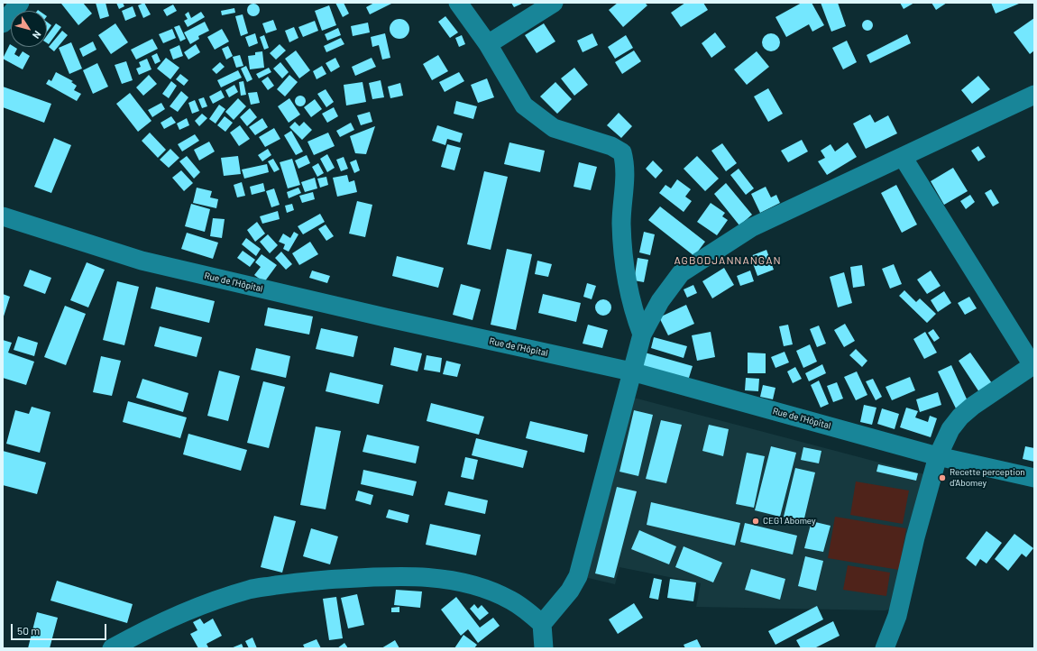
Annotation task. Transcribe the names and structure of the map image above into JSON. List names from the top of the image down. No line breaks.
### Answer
{"streets":{"street":["Rue de l'Hôpital"]},"districts":["AGBODJANNANGAN"],"places":["Recette perception d'Abomey","CEG1 Abomey"],"scale_bar":"50 m","north":"bottom right"}
